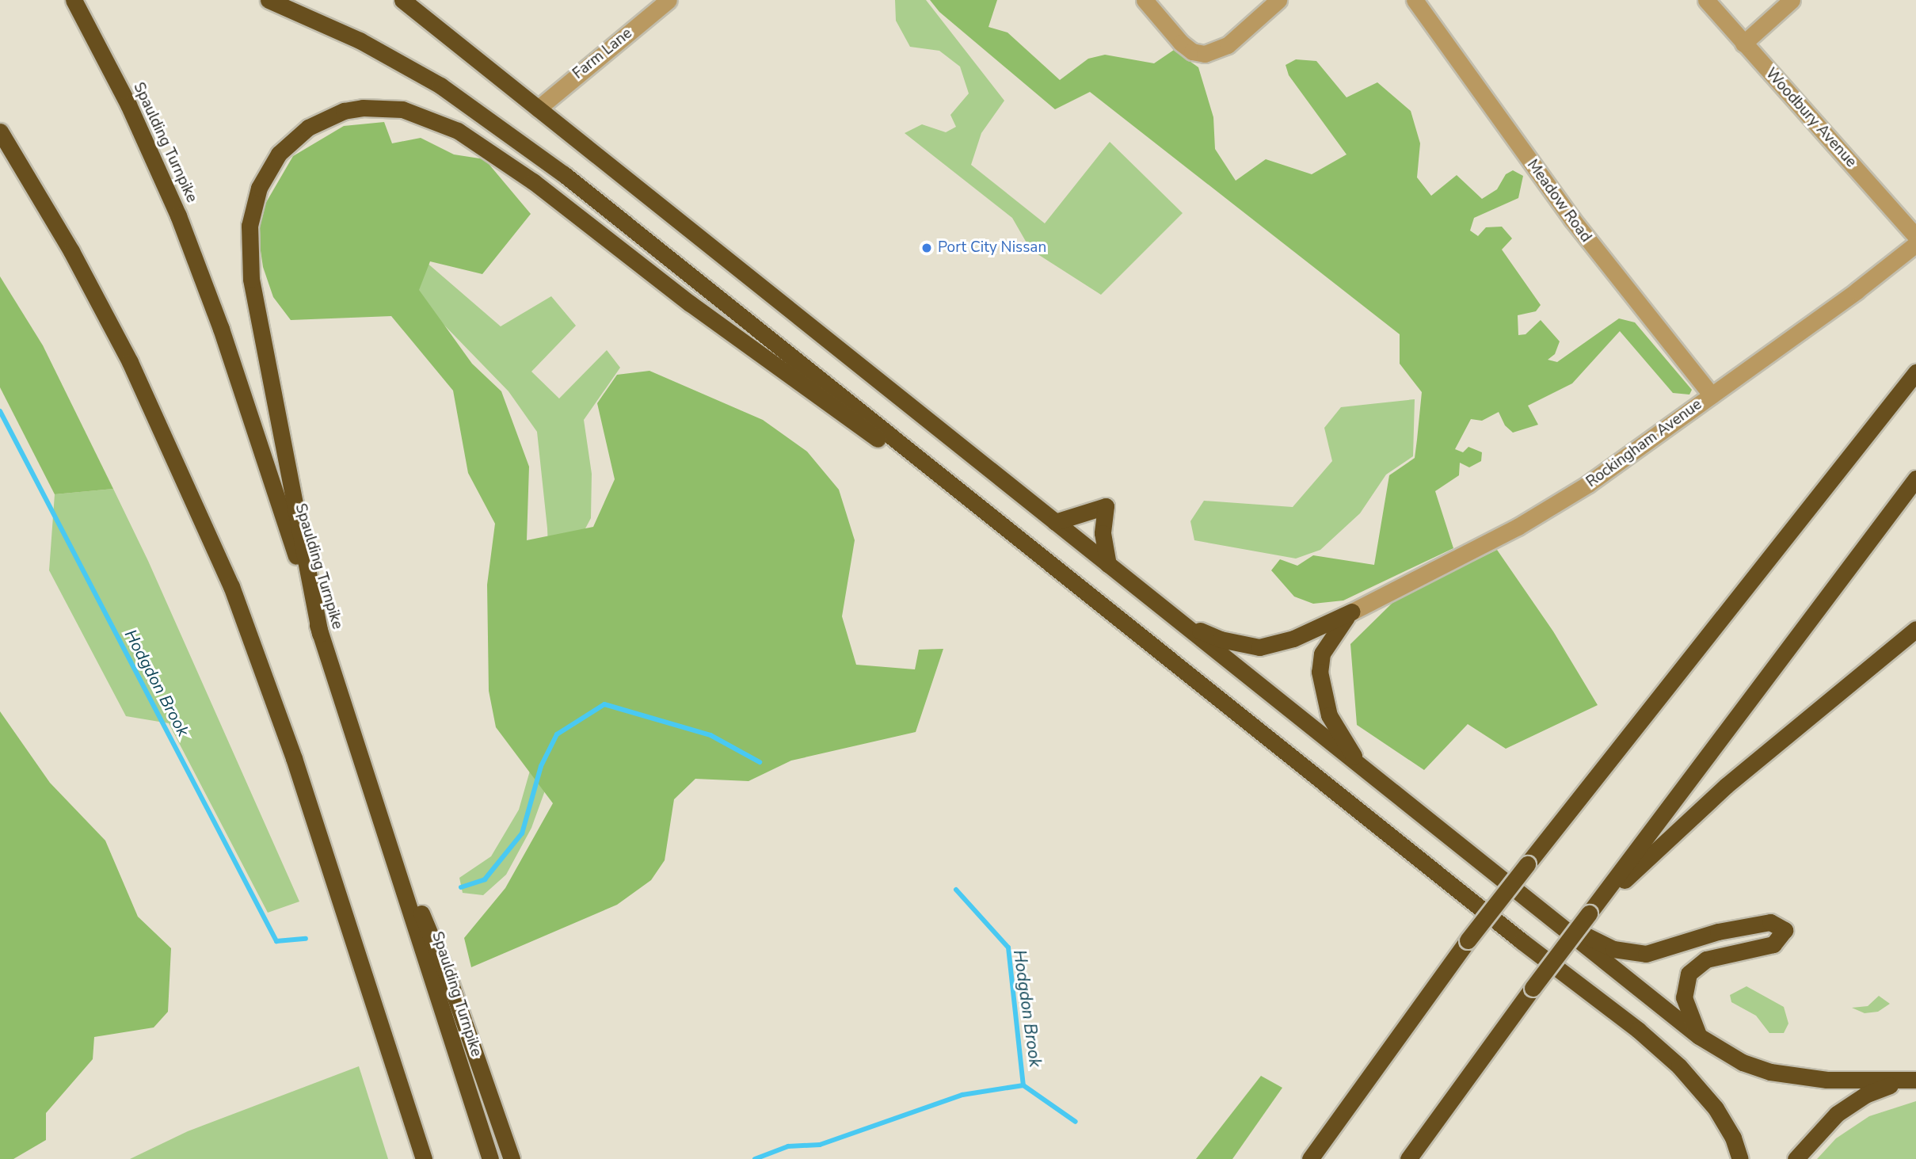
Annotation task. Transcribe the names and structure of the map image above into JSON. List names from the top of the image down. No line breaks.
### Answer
{"streets":{"highway":["Spaulding Turnpike"],"street":["Farm Lane","Woodbury Avenue","Meadow Road","Rockingham Avenue"]},"crossings":[["Meadow Road","Rockingham Avenue"]],"water":["Hodgdon Brook"],"places":["Port City Nissan"]}
